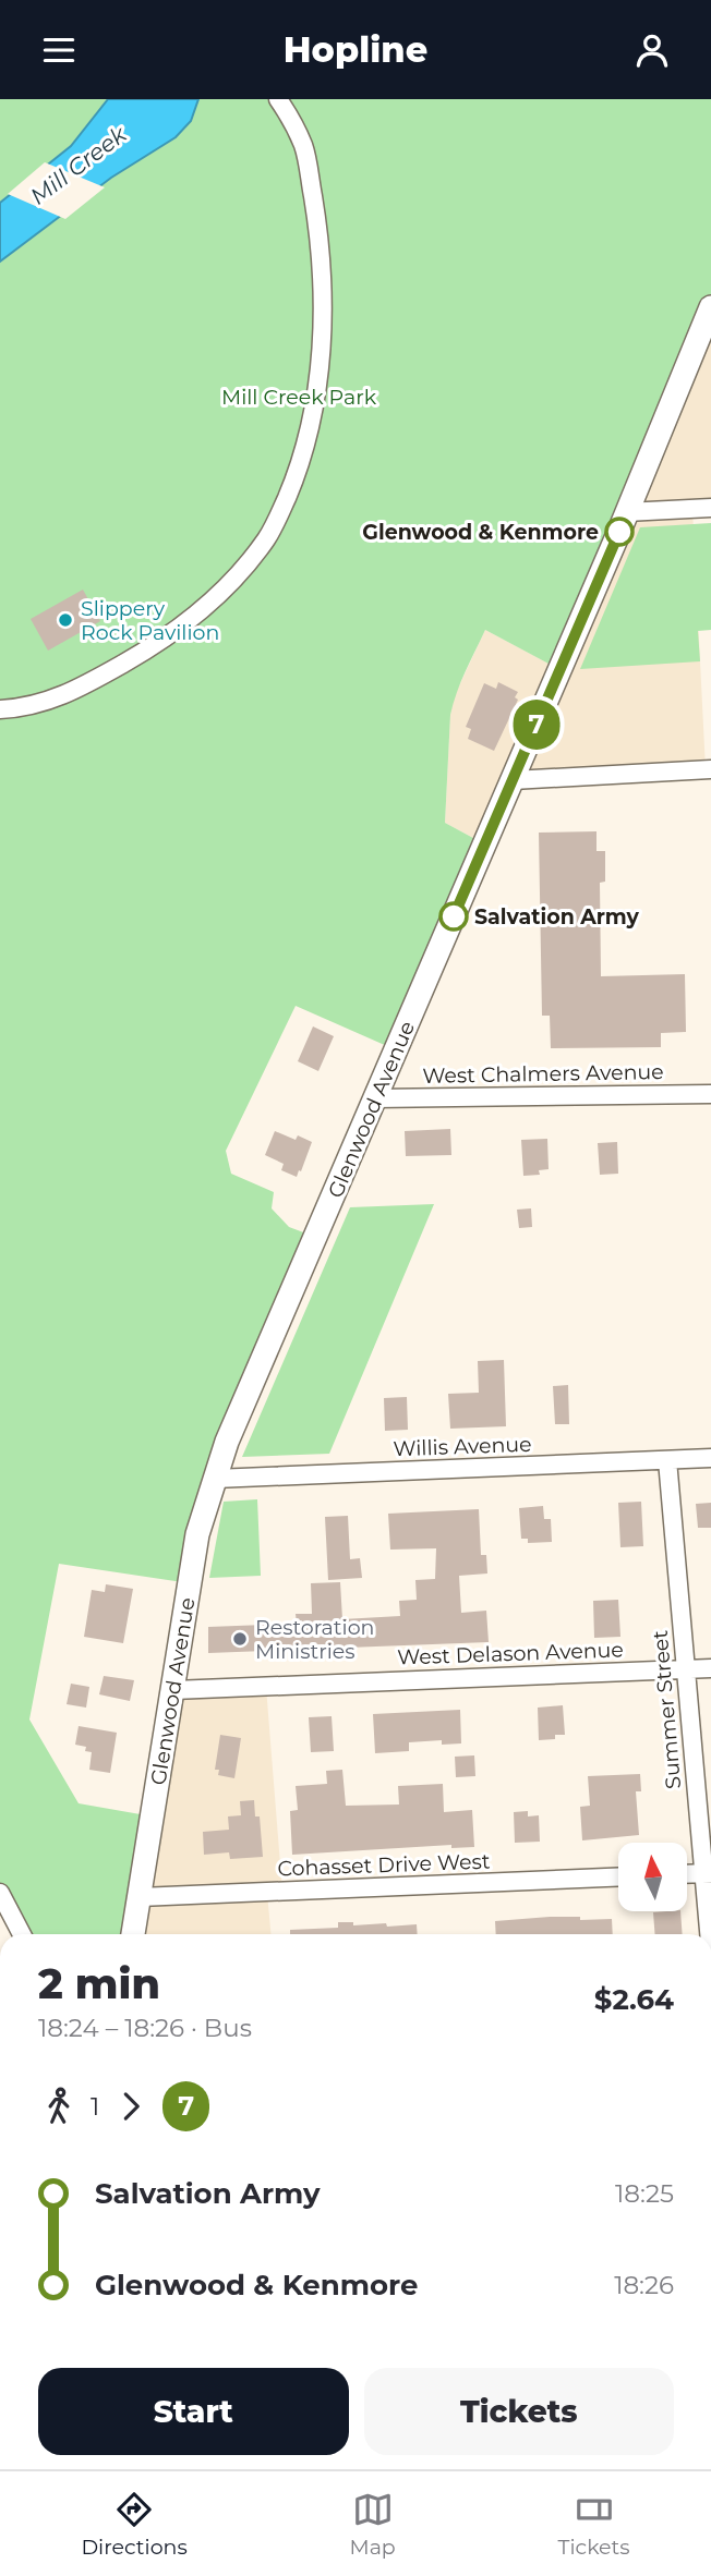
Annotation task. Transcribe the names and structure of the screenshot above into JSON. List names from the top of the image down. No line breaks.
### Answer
{"streets":{"main road":["Glenwood Avenue"],"street":["West Chalmers Avenue","Willis Avenue","West Delason Avenue","Summer Street","Cohasset Drive West"]},"crossings":[["West Chalmers Avenue","Glenwood Avenue"],["Glenwood Avenue","Willis Avenue"],["Glenwood Avenue","West Delason Avenue"],["Glenwood Avenue","Cohasset Drive West"],["Willis Avenue","Summer Street"],["West Delason Avenue","Summer Street"]],"water":["Mill Creek"],"parks":["Mill Creek Park"],"places":["Glenwood & Kenmore","Slippery Rock Pavilion","Salvation Army","Restoration Ministries"],"lines":["bus line 7"],"north":"top","page":{"header":"Hopline","on_map":"7","heading":["2 min","18:24 – 18:26 · Bus","$2.64"],"legs":["1","7"],"list":[{"name":"Salvation Army","value":"18:25"},{"name":"Glenwood & Kenmore","value":"18:26"}],"buttons":["Start","Tickets"],"tabs":["Directions","Map","Tickets"]}}
